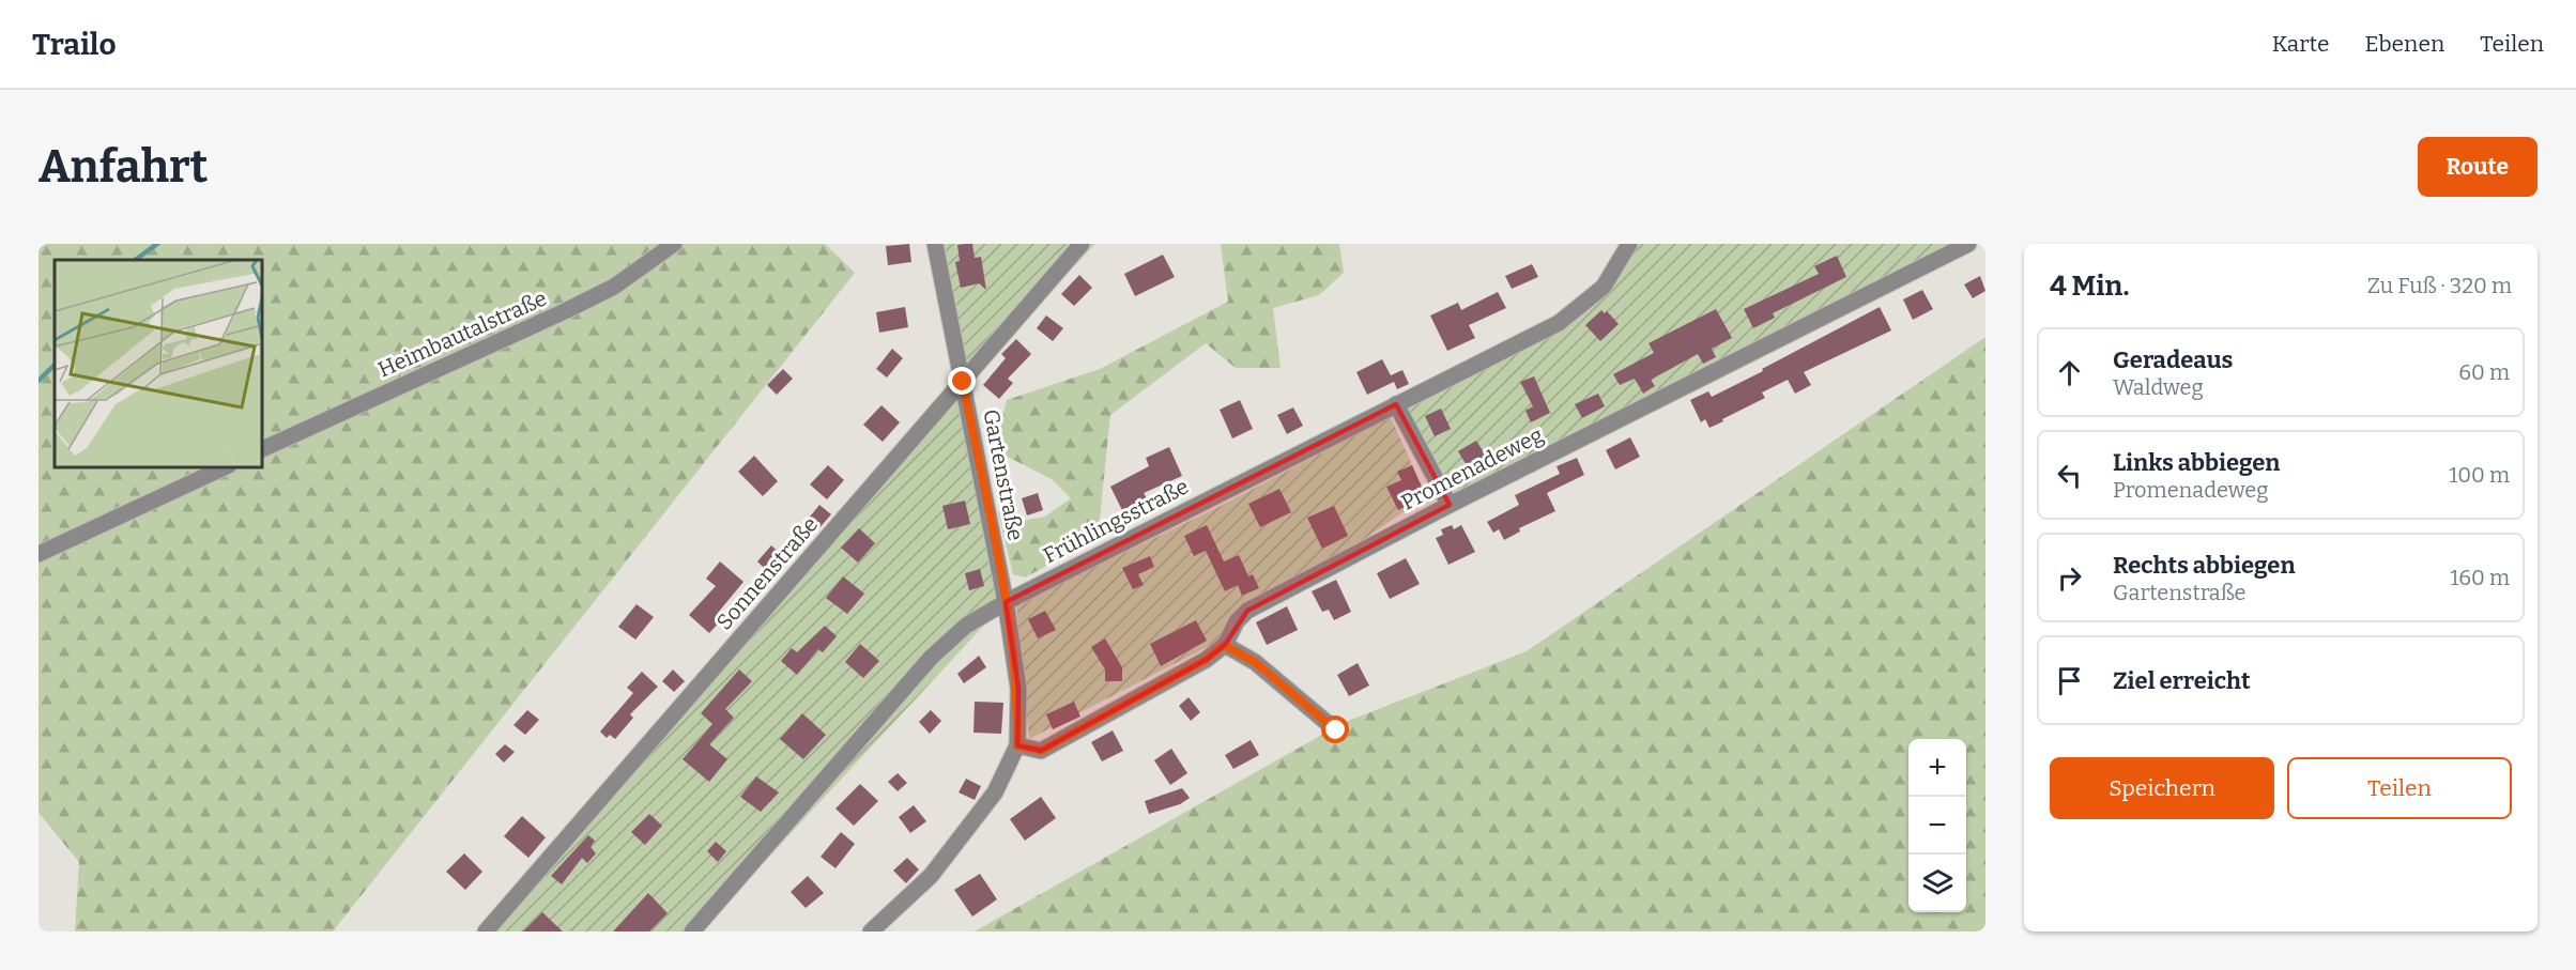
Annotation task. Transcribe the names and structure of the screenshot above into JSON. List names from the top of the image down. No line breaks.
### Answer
{"streets":{"street":["Heimbautalstraße","Promenadeweg","Gartenstraße","Frühlingsstraße","Sonnenstraße"]},"crossings":[["Promenadeweg","Gartenstraße"],["Gartenstraße","Frühlingsstraße"],["Gartenstraße","Sonnenstraße"]],"page":{"header":"Trailo","nav":["Karte","Ebenen","Teilen"],"buttons":["Route",["Speichern","Teilen"]],"title":"Anfahrt","heading":["4 Min.","Zu Fuß · 320 m"],"list":[["Geradeaus","Waldweg","60 m"],["Links abbiegen","Promenadeweg","100 m"],["Rechts abbiegen","Gartenstraße","160 m"],"Ziel erreicht"],"map_buttons":["+","−"]}}
